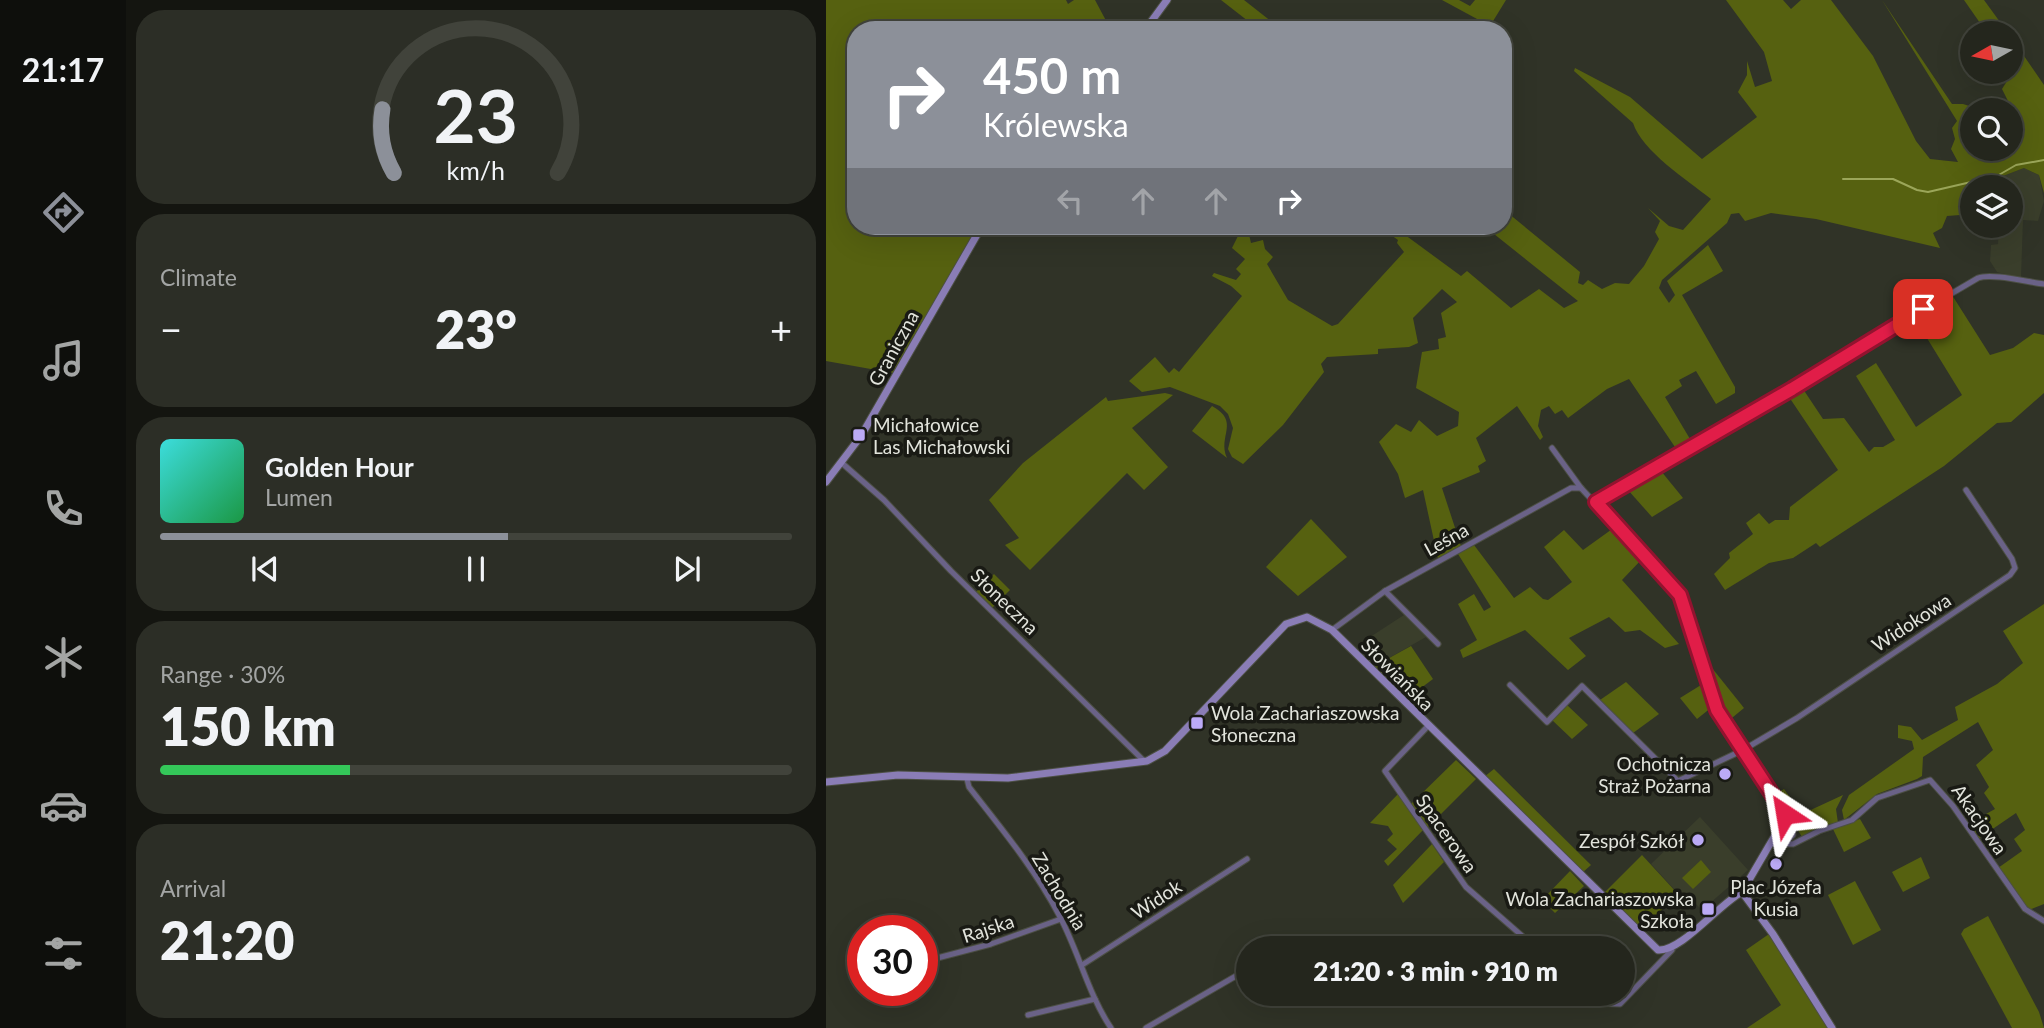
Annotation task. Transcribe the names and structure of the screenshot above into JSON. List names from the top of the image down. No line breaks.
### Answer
{"streets":{"street":["Graniczna","Leśna","Słoneczna","Widokowa","Słowiańska","Akacjowa","Spacerowa","Zachodnia","Widok","Rajska"]},"crossings":[["Graniczna","Słoneczna"],["Leśna","Słowiańska"],["Słoneczna","Słowiańska"],["Słowiańska","Spacerowa"],["Słowiańska","Zachodnia"],["Zachodnia","Widok"],["Zachodnia","Rajska"]],"places":{"transit":["Michałowice Las Michałowski","Wola Zachariaszowska Słoneczna","Wola Zachariaszowska Szkoła"],"other":["Ochotnicza Straż Pożarna","Zespół Szkół","Plac Józefa Kusia"]},"north":"left","page":{"tabs":"21:17","turn":["450 m","Królewska"],"tile":["Climate",["Range · 30%","150 km"],["Arrival","21:20"]],"heat":["−","23°","+"],"song":["Golden Hour","Lumen"],"limit":"30","trip":"21:20 · 3 min · 910 m","gauge":["23","km/h"]}}
